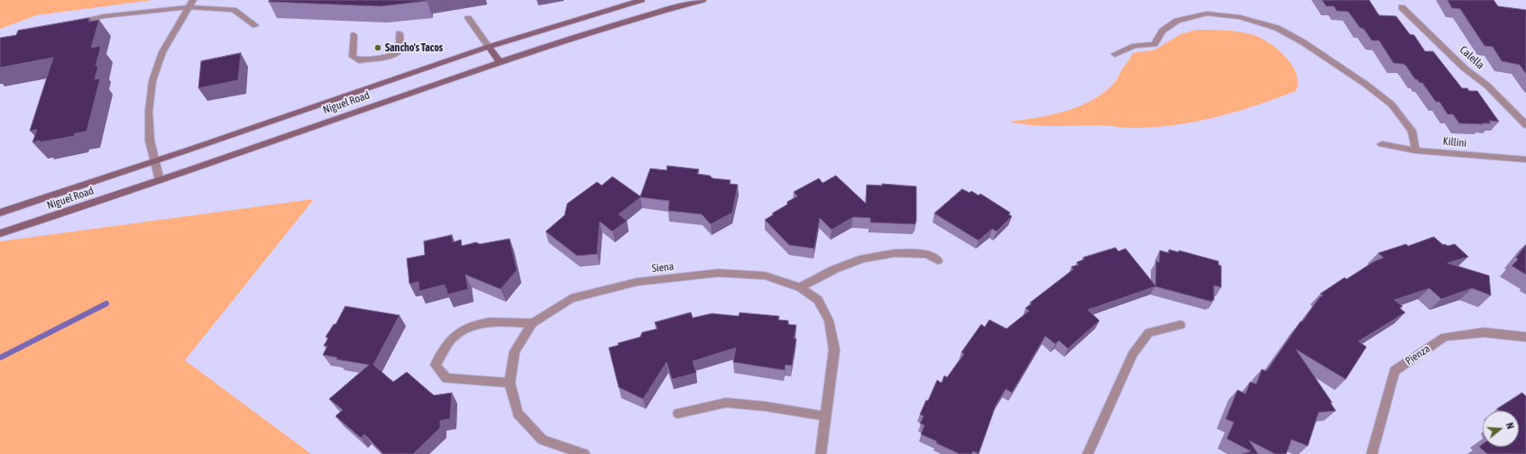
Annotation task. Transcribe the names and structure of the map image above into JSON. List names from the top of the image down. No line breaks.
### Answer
{"streets":{"main road":["Niguel Road"],"street":["Calella","Killini","Siena","Pienza"]},"places":["Sancho's Tacos"],"north":"right"}
